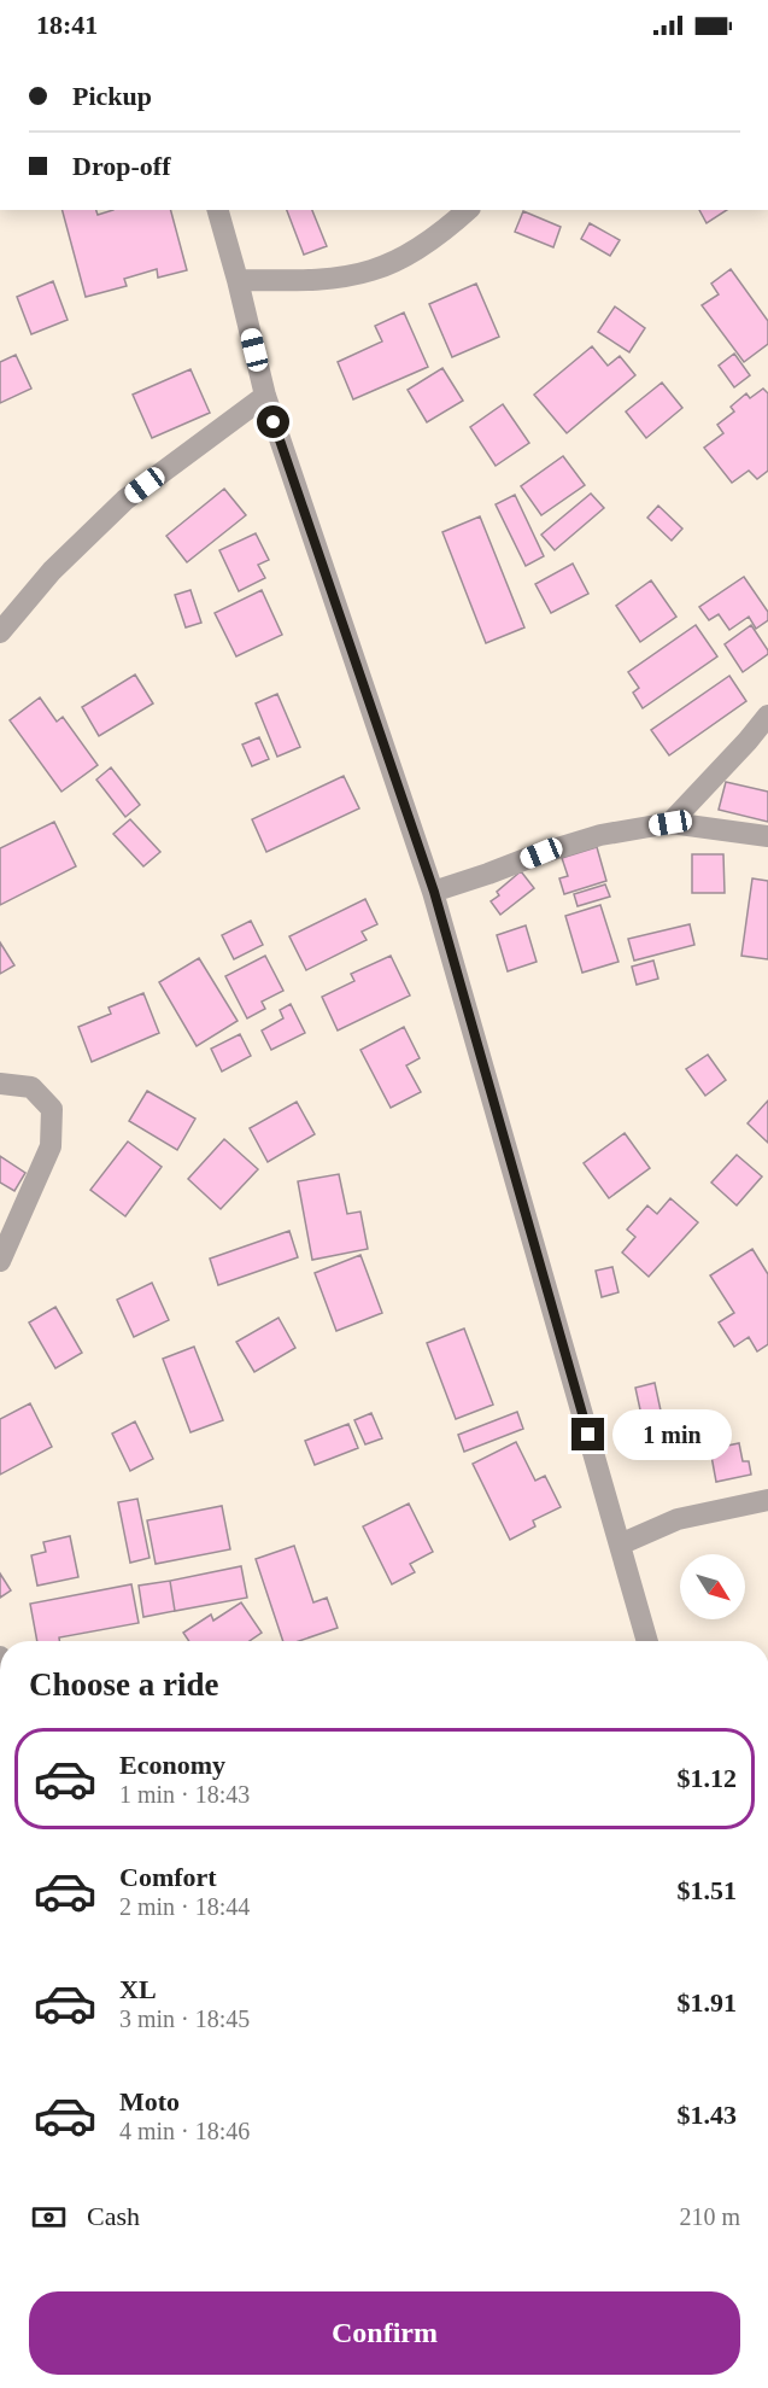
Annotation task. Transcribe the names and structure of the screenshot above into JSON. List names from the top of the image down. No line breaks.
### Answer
{"north":"bottom right","page":{"status":"18:41","banner":["Pickup","Drop-off"],"bubble":"1 min","heading":"Choose a ride","list":[{"name":"Economy","note":"1 min · 18:43","value":"$1.12"},{"name":"Comfort","note":"2 min · 18:44","value":"$1.51"},{"name":"XL","note":"3 min · 18:45","value":"$1.91"},{"name":"Moto","note":"4 min · 18:46","value":"$1.43"}],"pay":["Cash","210 m"],"buttons":"Confirm"}}
